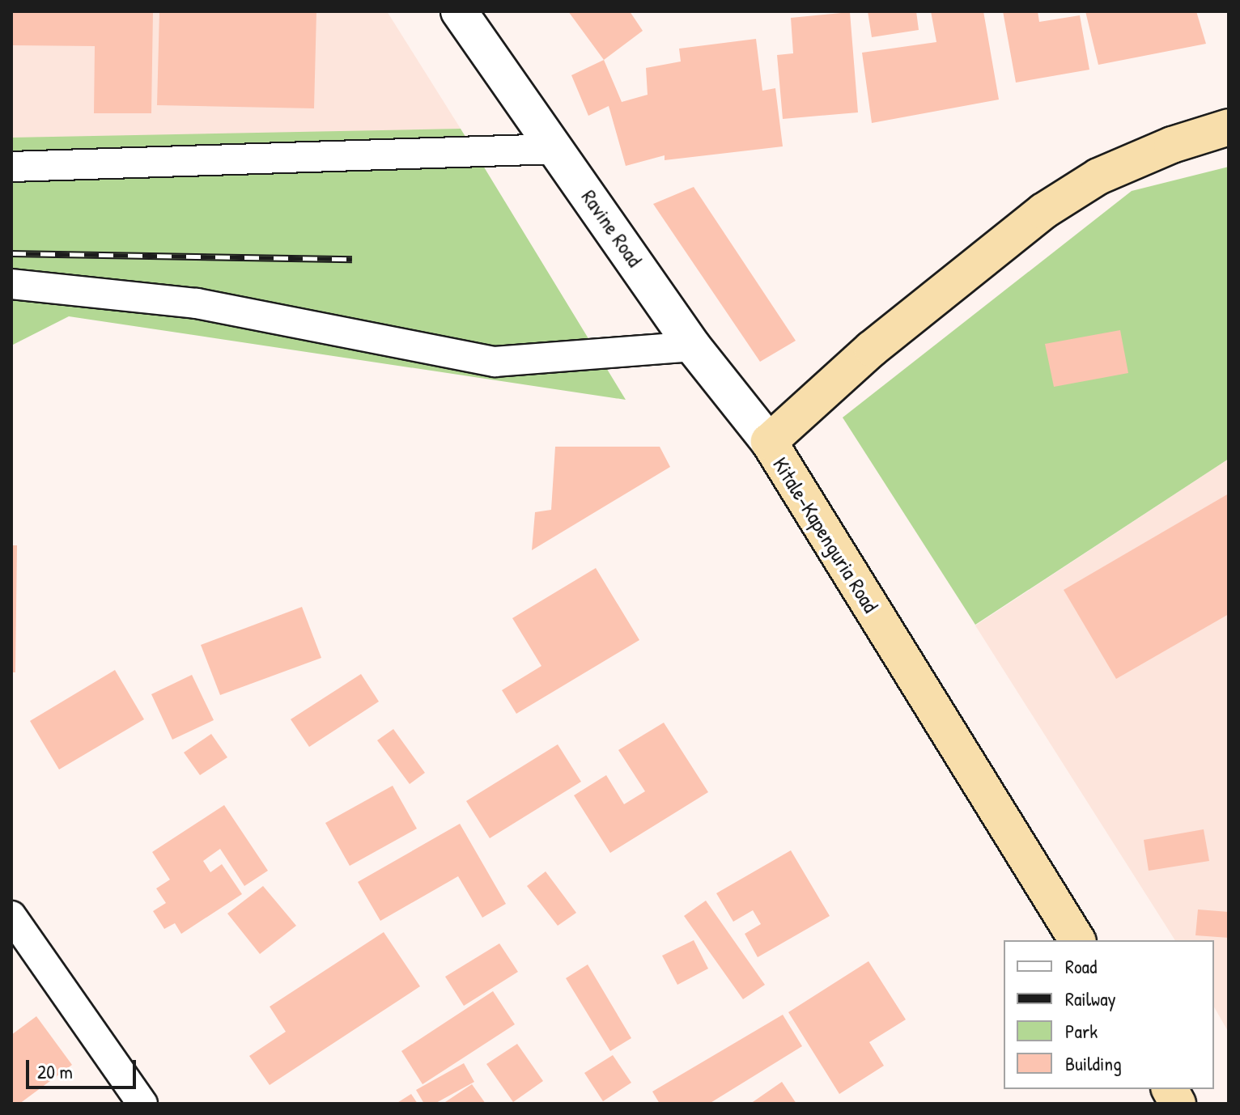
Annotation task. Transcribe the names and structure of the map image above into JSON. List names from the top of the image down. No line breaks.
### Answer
{"streets":{"highway":["Kitale-Kapenguria Road"],"street":["Ravine Road"]},"crossings":[["Ravine Road","Kitale-Kapenguria Road"]],"legend":["Road","Railway","Park","Building"],"scale_bar":"20 m"}
